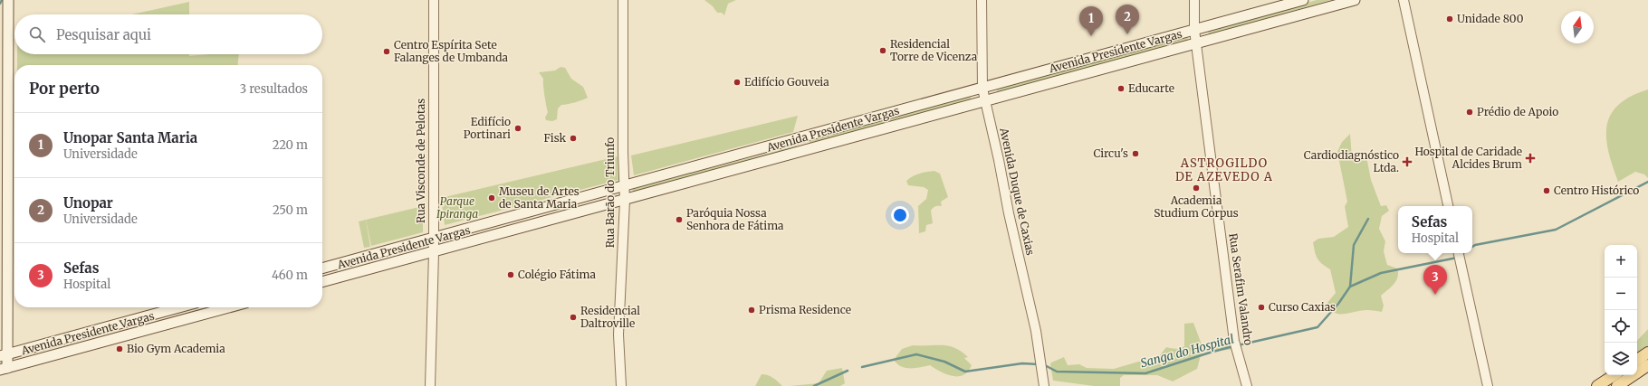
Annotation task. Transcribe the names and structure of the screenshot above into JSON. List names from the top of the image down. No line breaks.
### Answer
{"streets":{"main road":["Avenida Presidente Vargas"],"street":["Rua Visconde de Pelotas","Avenida Duque de Caxias","Rua Barão do Triunfo","Rua Serafim Valandro"]},"crossings":[["Avenida Presidente Vargas","Rua Visconde de Pelotas"],["Avenida Presidente Vargas","Avenida Duque de Caxias"],["Avenida Presidente Vargas","Rua Barão do Triunfo"],["Avenida Presidente Vargas","Rua Serafim Valandro"]],"districts":["ASTROGILDO DE AZEVEDO A"],"water":["Sanga do Hospital"],"parks":["Parque Ipiranga"],"places":{"other":["Unidade 800","Residencial Torre de Vicenza","Centro Espírita Sete Falanges de Umbanda","Edifício Gouveia","Educarte","Prédio de Apoio","Edifício Portinari","Fisk","Circu's","Academia Studium Corpus","Centro Histórico","Museu de Artes de Santa Maria","Paróquia Nossa Senhora de Fátima","Colégio Fátima","Curso Caxias","Prisma Residence","Residencial Daltroville","Bio Gym Academia"],"health":["Hospital de Caridade Alcides Brum","Cardiodiagnóstico Ltda."]},"north":"top","page":{"pins":["2","1","3"],"search":"Pesquisar aqui","heading":["Por perto","3 resultados"],"list":[{"mark":"1","name":"Unopar Santa Maria","note":"Universidade","value":"220 m"},{"mark":"2","name":"Unopar","note":"Universidade","value":"250 m"},{"mark":"3","name":"Sefas","note":"Hospital","value":"460 m"}],"popup":["Sefas","Hospital"],"map_buttons":["+","−"]}}
